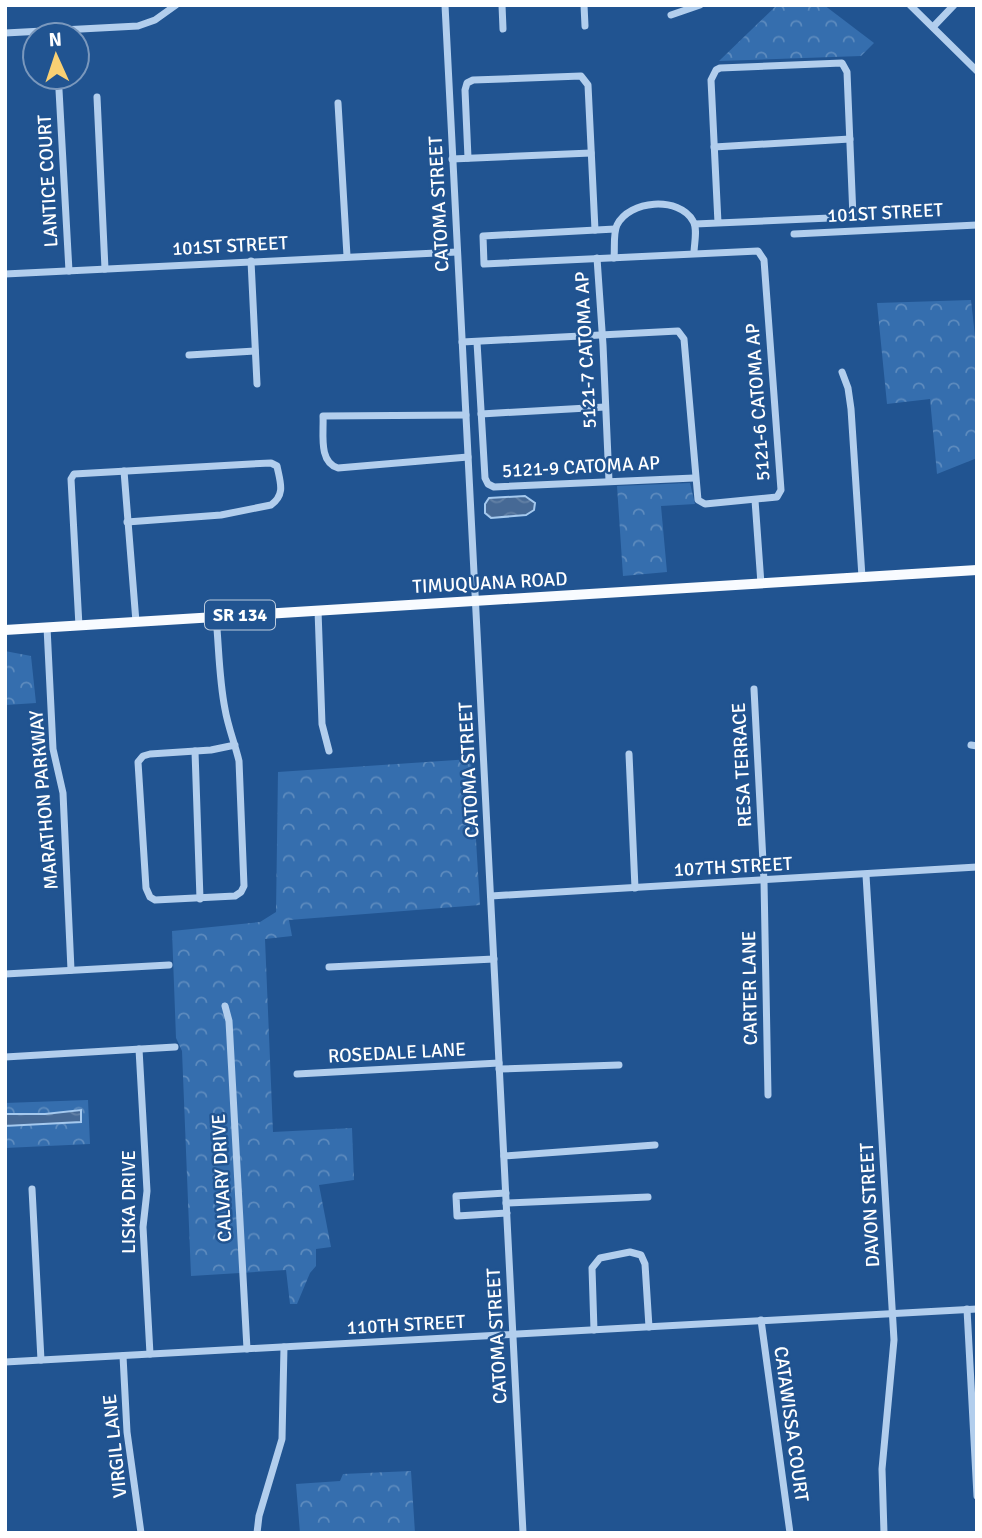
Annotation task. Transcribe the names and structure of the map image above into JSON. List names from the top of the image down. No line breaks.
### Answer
{"streets":{"main road":["TIMUQUANA ROAD","SR 134"],"street":["LANTICE COURT","CATOMA STREET","101ST STREET","5121-7 CATOMA AP","5121-6 CATOMA AP","5121-9 CATOMA AP","RESA TERRACE","MARATHON PARKWAY","107TH STREET","CARTER LANE","ROSEDALE LANE","CALVARY DRIVE","LISKA DRIVE","DAVON STREET","110TH STREET","CATAWISSA COURT","VIRGIL LANE"]},"crossings":[["LANTICE COURT","101ST STREET"],["CATOMA STREET","101ST STREET"],["CATOMA STREET","5121-6 CATOMA AP"],["CATOMA STREET","TIMUQUANA ROAD"],["CATOMA STREET","107TH STREET"],["CATOMA STREET","ROSEDALE LANE"],["CATOMA STREET","110TH STREET"],["5121-7 CATOMA AP","5121-6 CATOMA AP"],["5121-7 CATOMA AP","5121-9 CATOMA AP"],["5121-6 CATOMA AP","5121-9 CATOMA AP"],["TIMUQUANA ROAD","MARATHON PARKWAY"],["RESA TERRACE","107TH STREET"],["RESA TERRACE","CARTER LANE"],["107TH STREET","CARTER LANE"],["107TH STREET","DAVON STREET"],["CALVARY DRIVE","110TH STREET"],["LISKA DRIVE","110TH STREET"],["DAVON STREET","110TH STREET"],["110TH STREET","CATAWISSA COURT"],["110TH STREET","VIRGIL LANE"]],"north":"top"}
